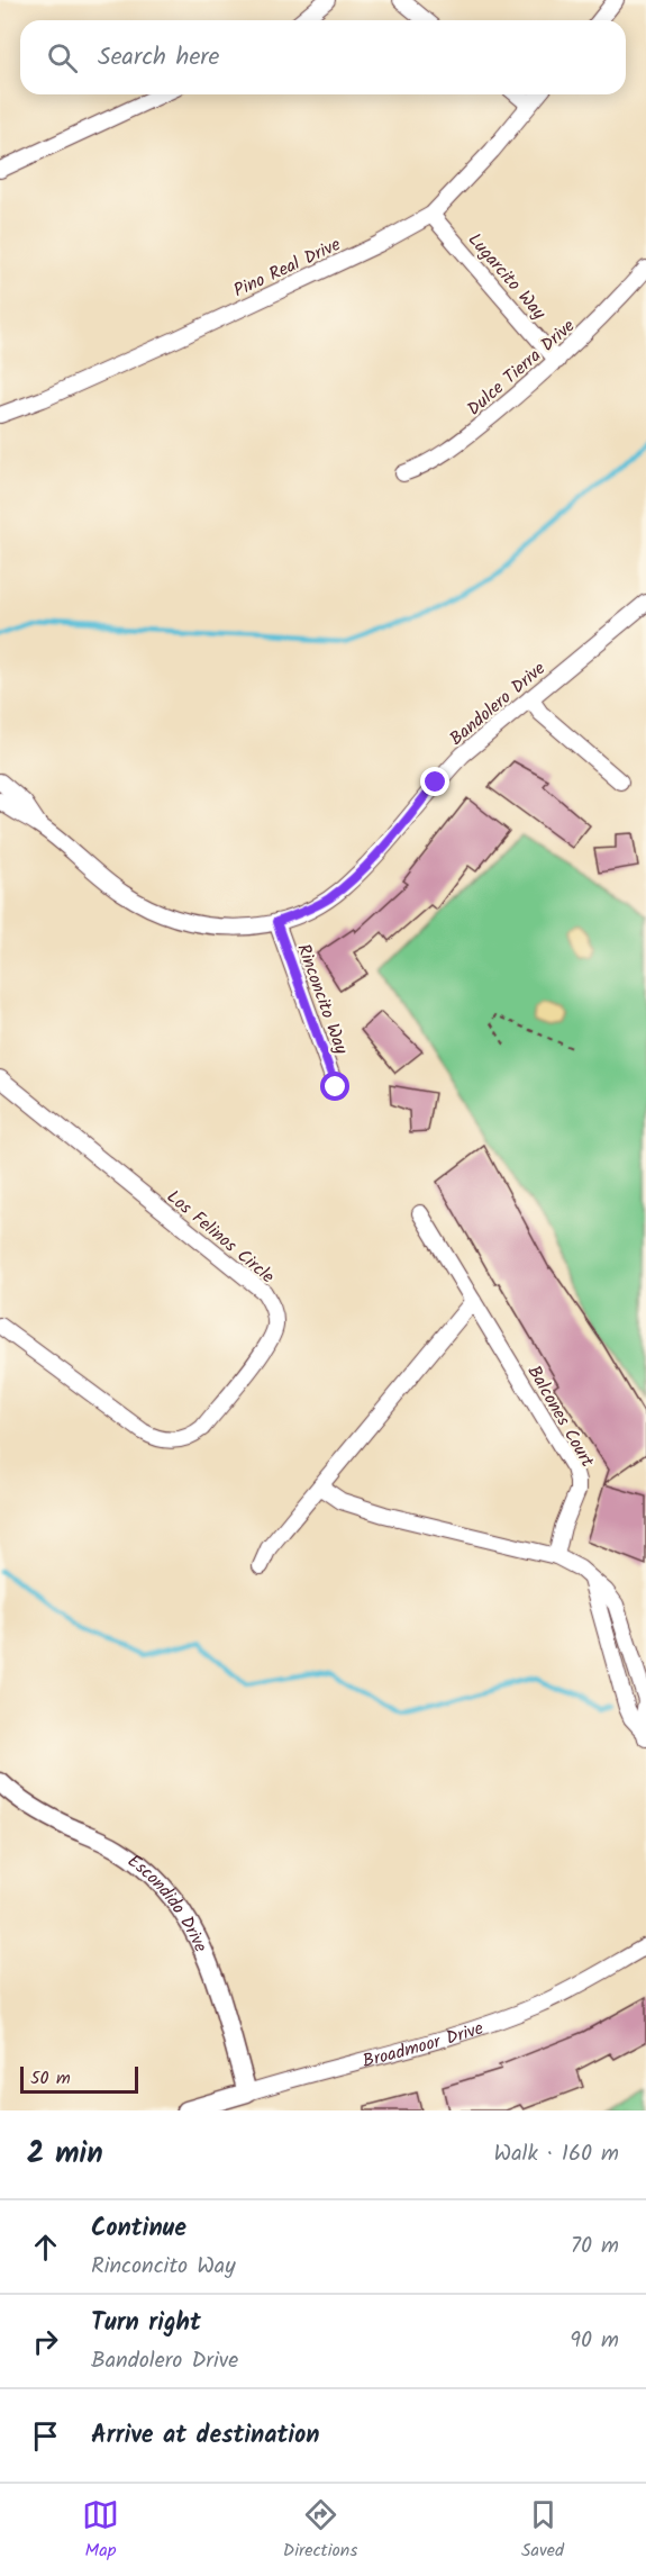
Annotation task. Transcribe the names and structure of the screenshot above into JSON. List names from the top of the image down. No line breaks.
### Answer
{"streets":{"street":["Pino Real Drive","Lugarcito Way","Dulce Tierra Drive","Bandolero Drive","Rinconcito Way","Los Felinos Circle","Balcones Court","Escondido Drive","Broadmoor Drive"]},"crossings":[["Pino Real Drive","Lugarcito Way"],["Lugarcito Way","Dulce Tierra Drive"],["Bandolero Drive","Rinconcito Way"],["Escondido Drive","Broadmoor Drive"]],"scale_bar":"50 m","page":{"search":"Search here","scale":"50 m","heading":["2 min","Walk · 160 m"],"list":[["Continue","Rinconcito Way","70 m"],["Turn right","Bandolero Drive","90 m"],"Arrive at destination"],"nav":["Map","Directions","Saved"]}}
